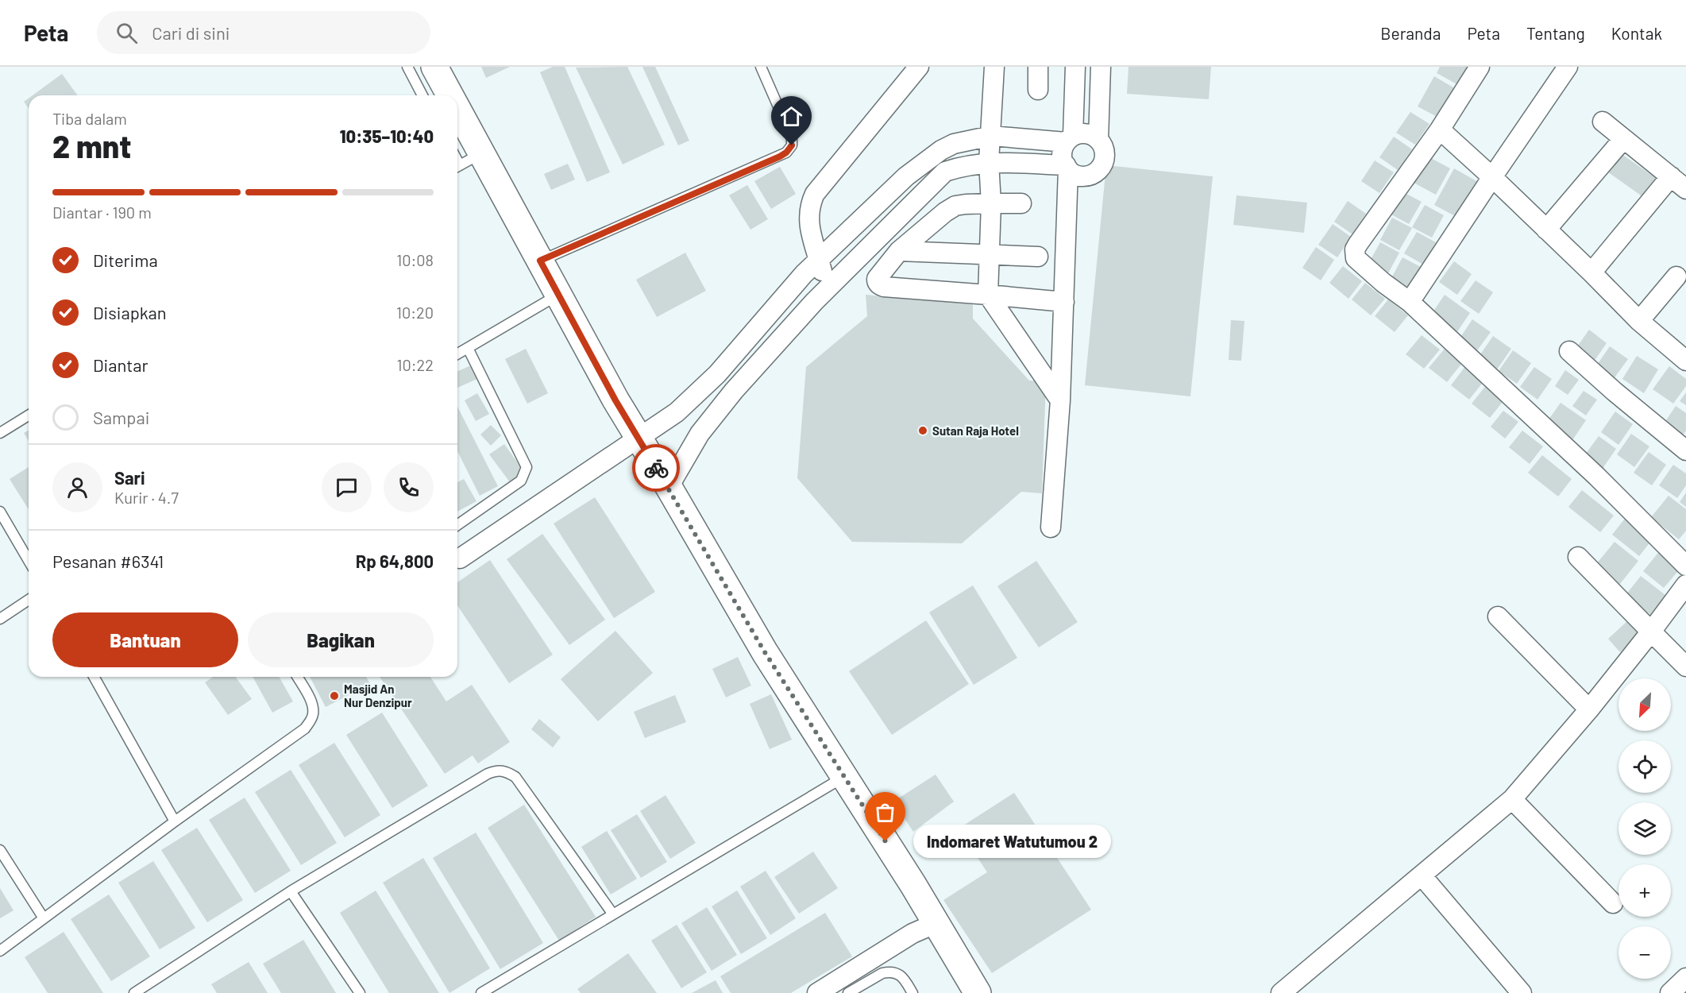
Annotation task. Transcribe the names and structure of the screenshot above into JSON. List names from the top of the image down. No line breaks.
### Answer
{"places":["Sutan Raja Hotel","Masjid An Nur Denzipur","Indomaret Watutumou 2"],"north":"bottom left","page":{"header":"Peta","search":"Cari di sini","nav":["Beranda","Peta","Tentang","Kontak"],"heading":["2 mnt","Tiba dalam","10:35–10:40"],"panel":["Sari","Kurir · 4.7","Pesanan #6341","Rp 64,800"],"bar":"Diantar · 190 m","list":[["Diterima","10:08"],["Disiapkan","10:20"],["Diantar","10:22"],"Sampai"],"buttons":["Bantuan","Bagikan"],"map_buttons":["+","−"],"bubble":"Indomaret Watutumou 2"}}
